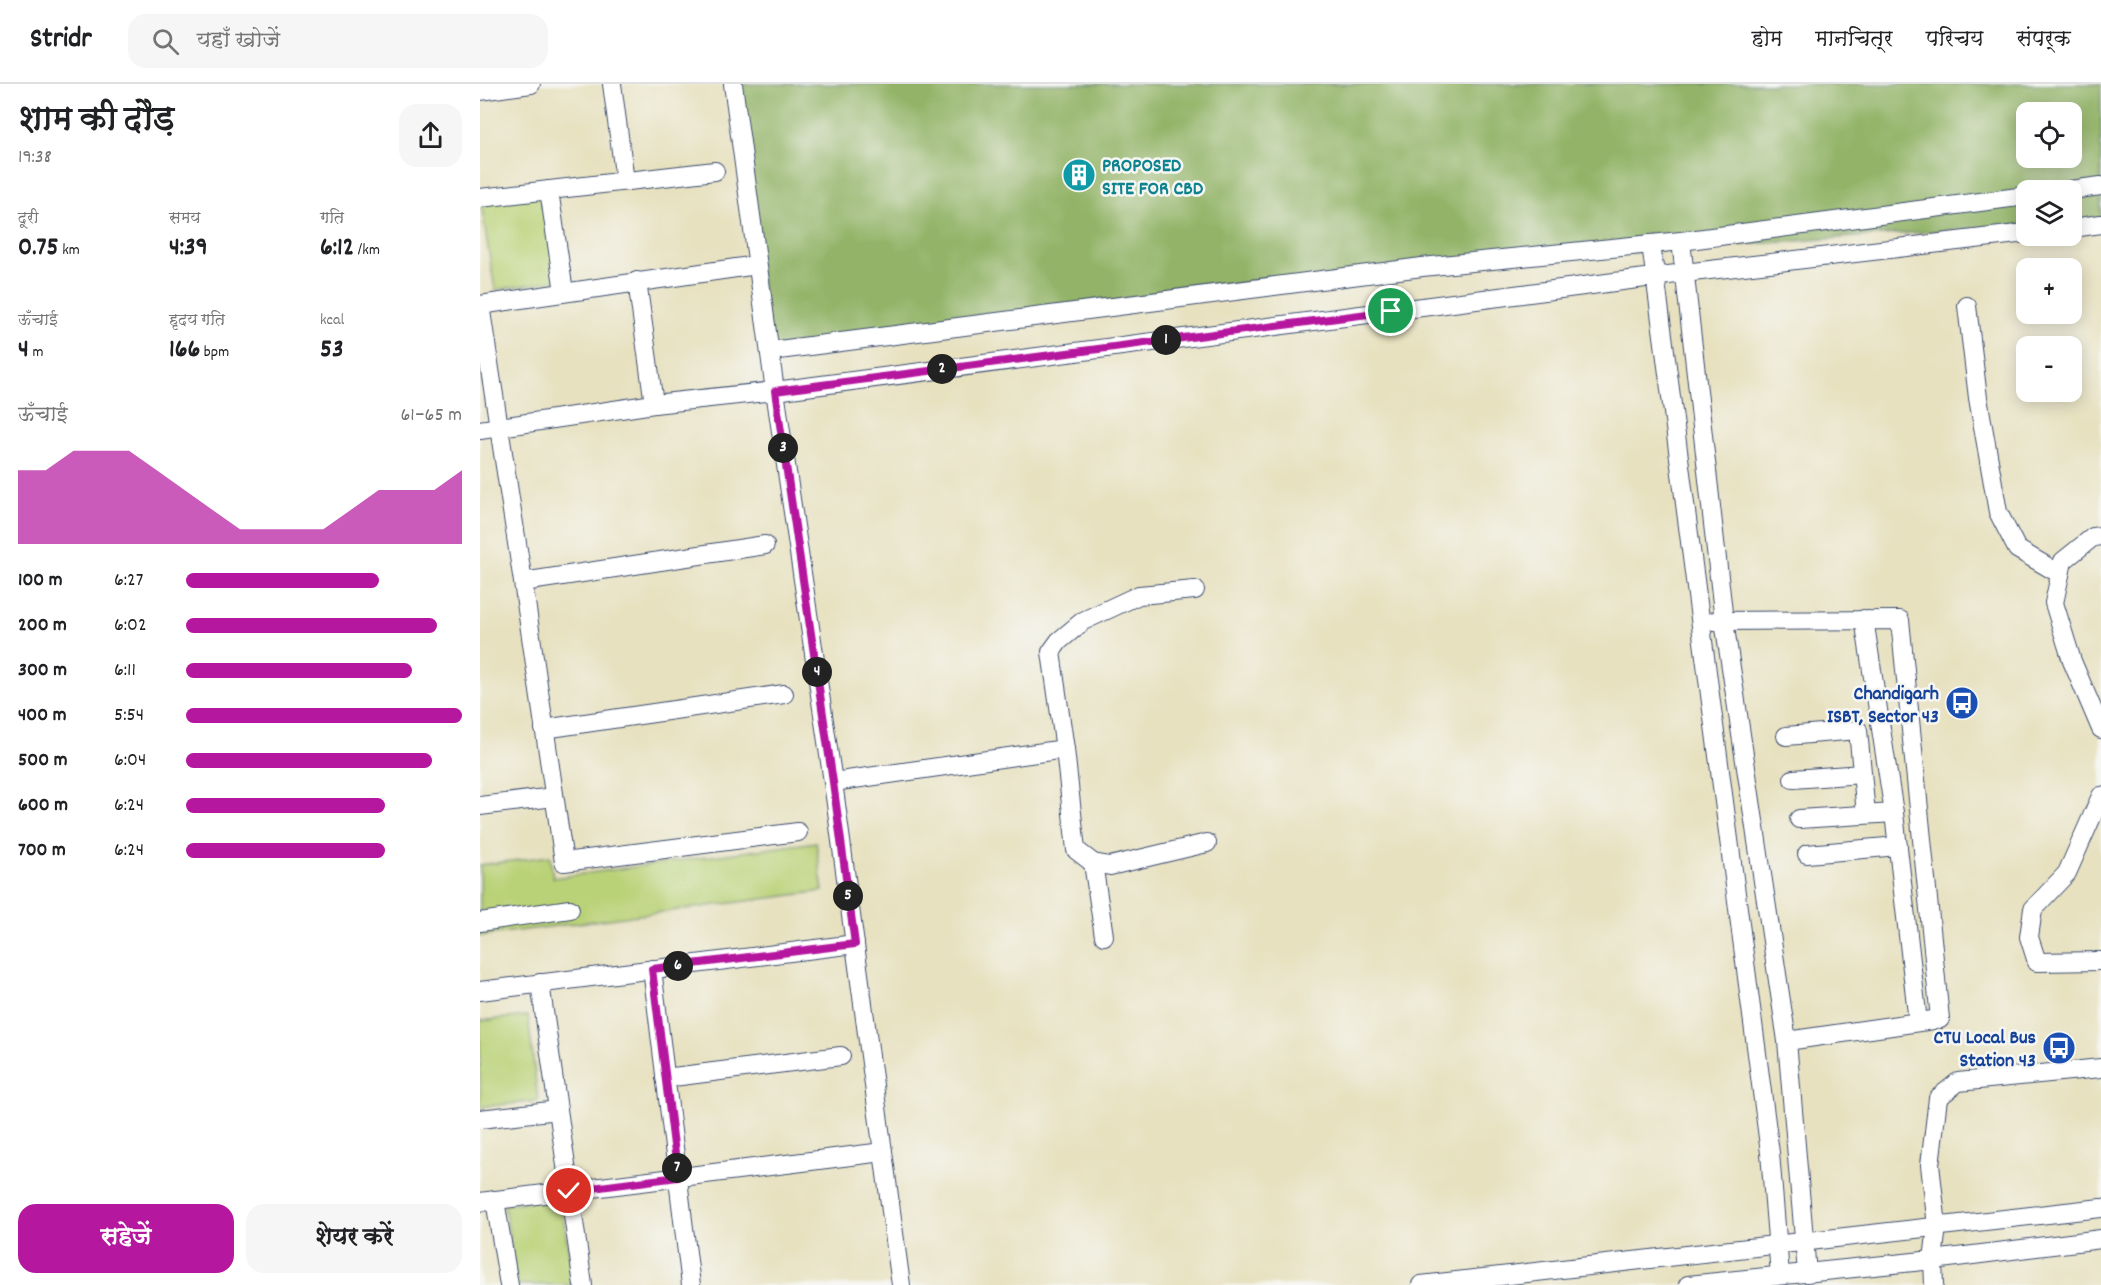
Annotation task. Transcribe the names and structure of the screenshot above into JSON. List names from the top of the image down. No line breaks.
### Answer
{"places":{"building":["PROPOSED SITE FOR CBD"],"bus stop":["Chandigarh ISBT, Sector 43","CTU Local Bus Station 43"]},"page":{"header":"Stridr","search":"यहाँ खोजें","nav":["होम","मानचित्र","परिचय","संपर्क"],"heading":["शाम की दौड़","19:38"],"map_buttons":["+","−"],"stats":[["दूरी","0.75 km"],["समय","4:39"],["गति","6:12 /km"],["ऊँचाई","4 m"],["हृदय गति","166 bpm"],["kcal","53"]],"pins":["1","2","3","4","5","6","7"],"chart":["ऊँचाई","61–65 m"],"list":[{"name":"100 m","note":"6:27"},{"name":"200 m","note":"6:02"},{"name":"300 m","note":"6:11"},{"name":"400 m","note":"5:54"},{"name":"500 m","note":"6:04"},{"name":"600 m","note":"6:24"},{"name":"700 m","note":"6:24"}],"buttons":["सहेजें","शेयर करें"]}}
